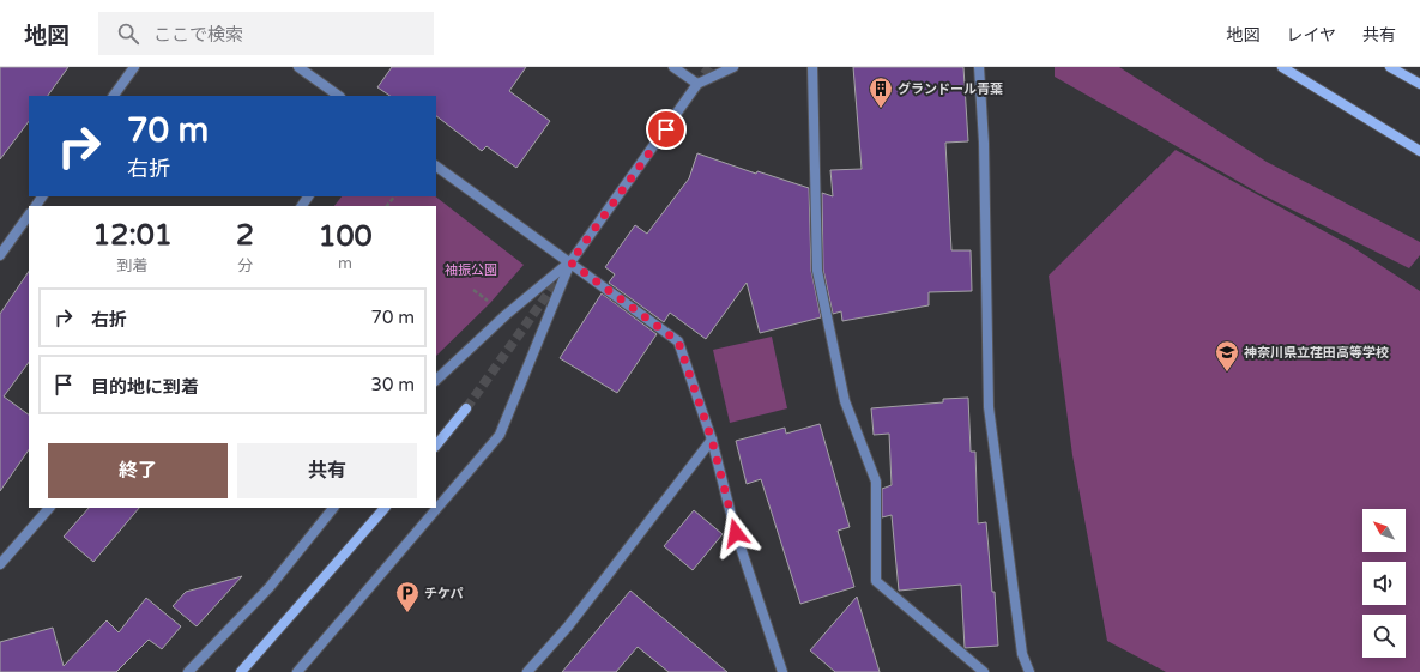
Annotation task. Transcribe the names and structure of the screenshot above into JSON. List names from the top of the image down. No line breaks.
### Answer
{"parks":["袖振公園"],"places":{"building":["グランドール青葉"],"school or university":["神奈川県立荏田高等学校"],"parking":["チケパ"]},"north":"top left","page":{"header":"地図","search":"ここで検索","nav":["地図","レイヤ","共有"],"turn":["70 m","右折"],"eta":["12:01","到着","2","分","100","m"],"list":[{"name":"右折","value":"70 m"},{"name":"目的地に到着","value":"30 m"}],"buttons":["終了","共有"]}}
